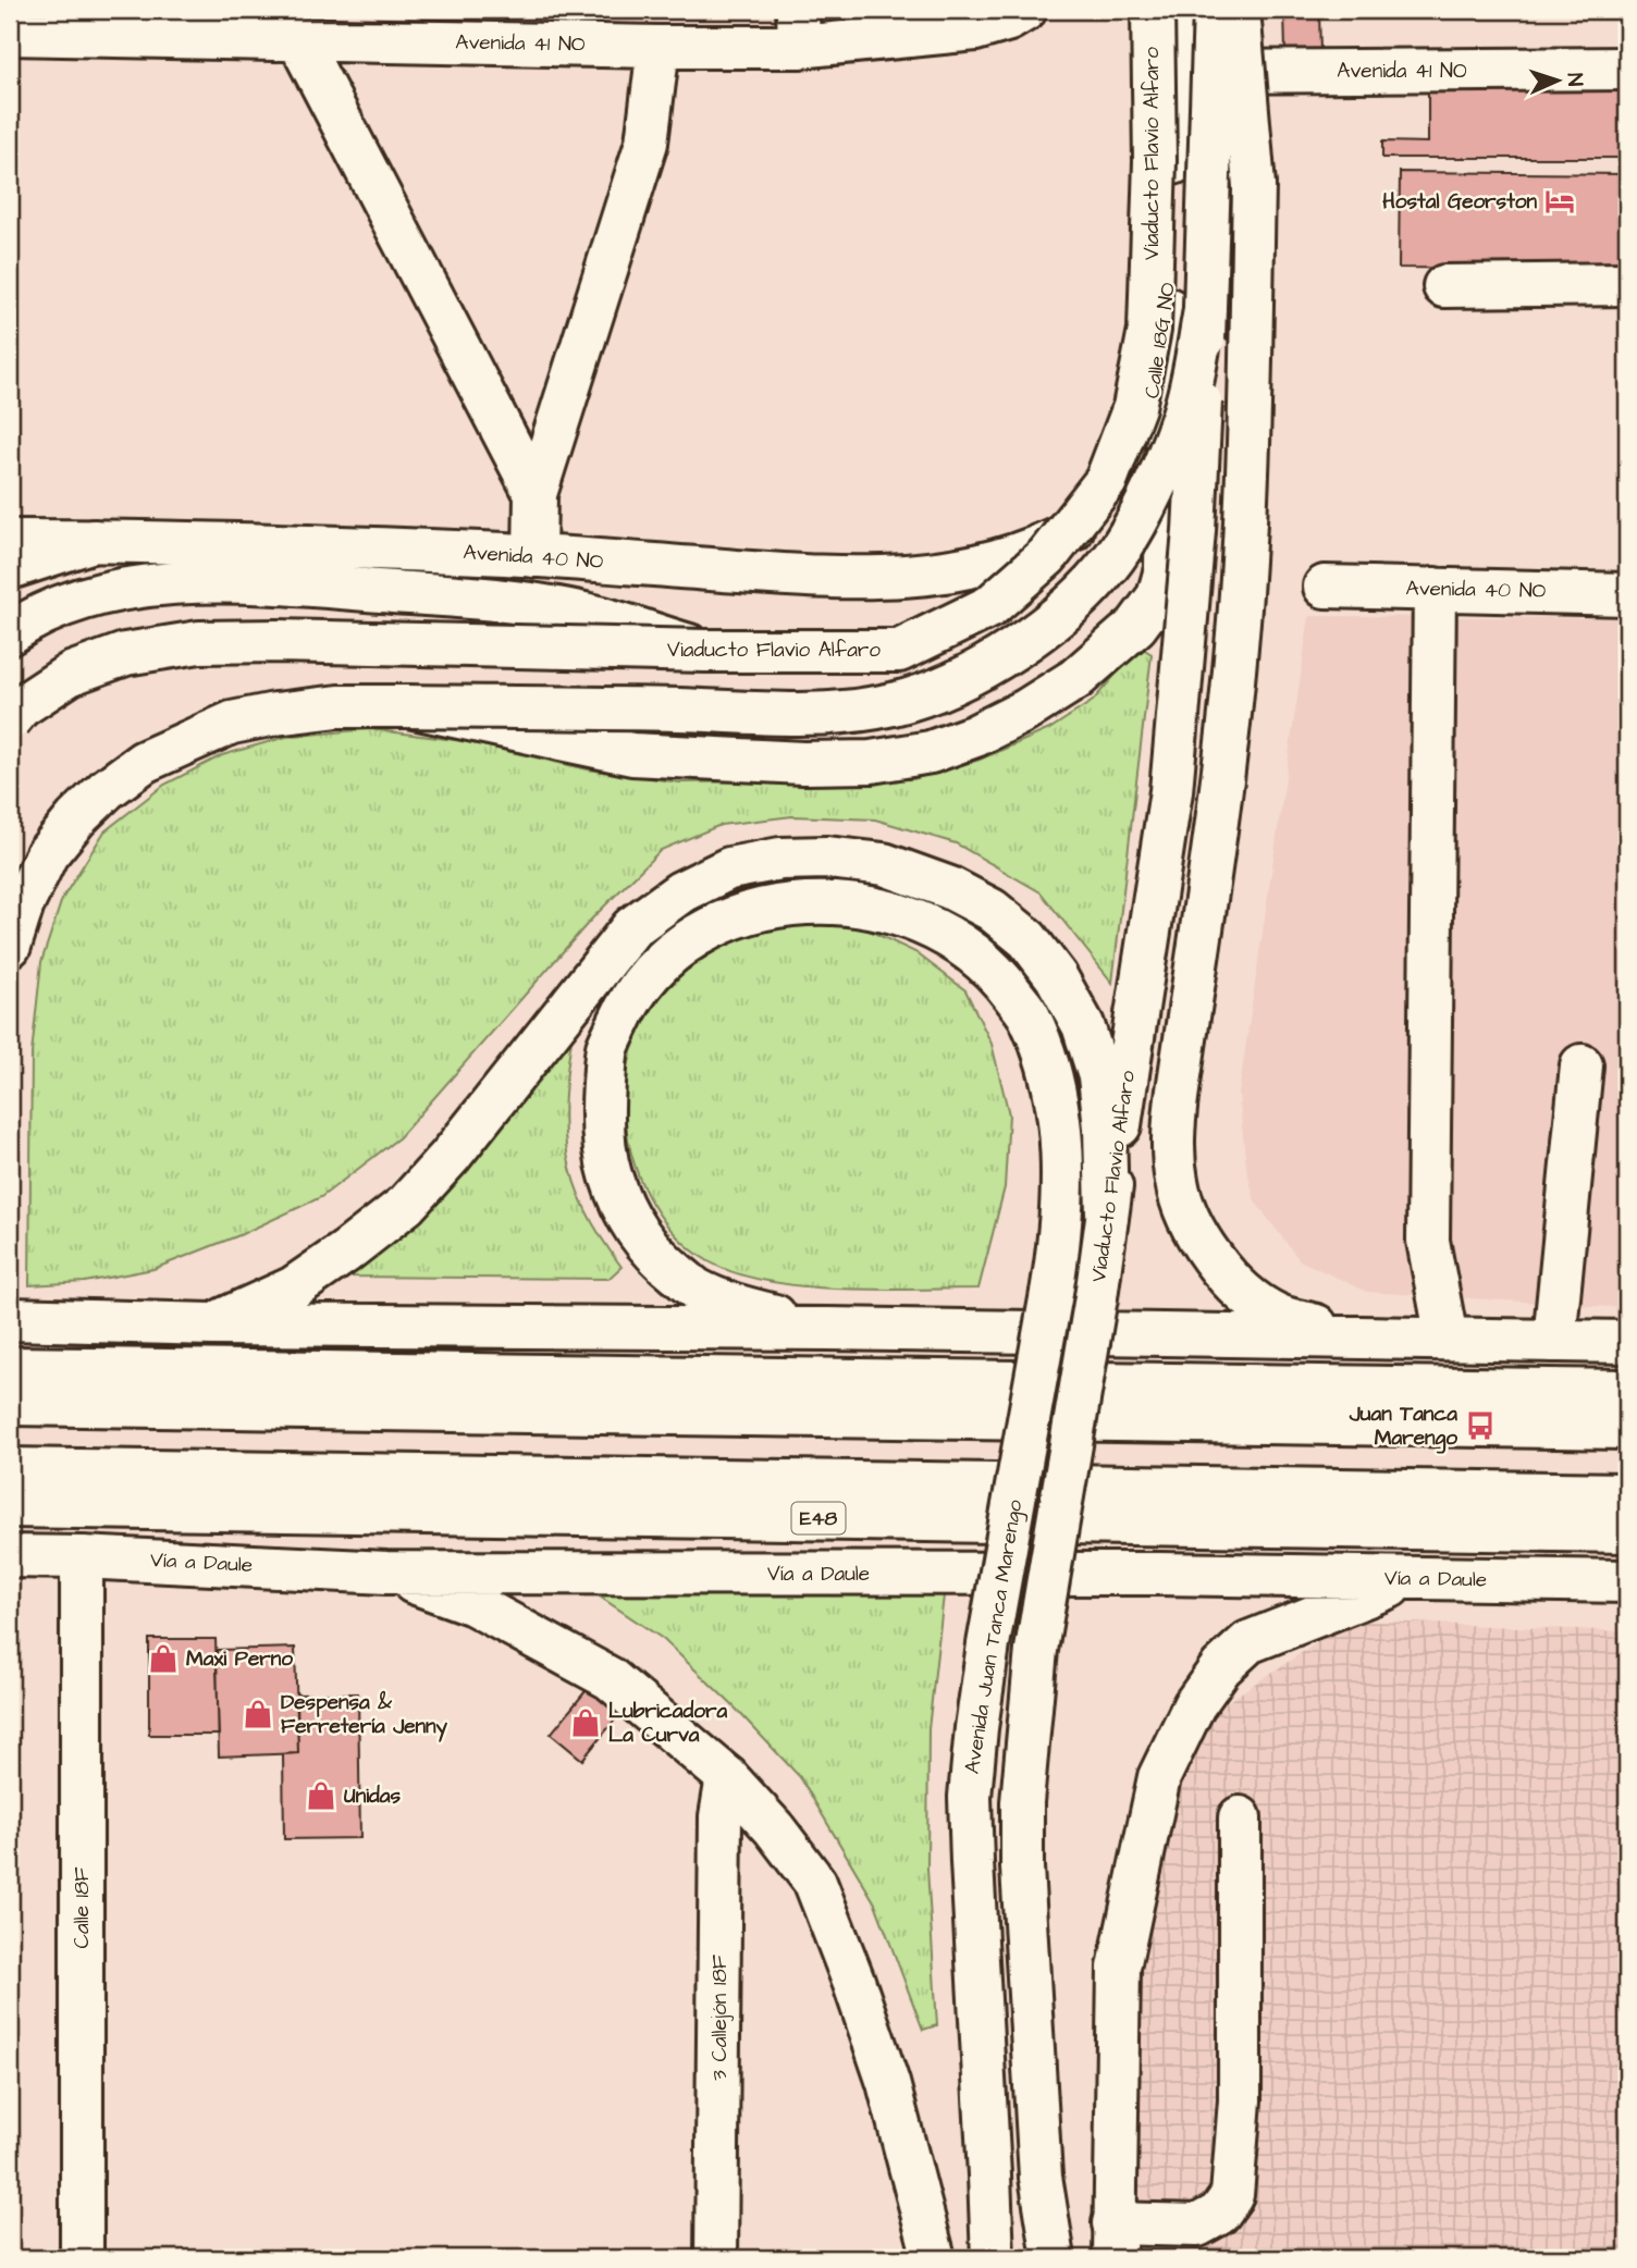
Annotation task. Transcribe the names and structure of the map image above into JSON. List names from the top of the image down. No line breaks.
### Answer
{"streets":{"main road":["Avenida 41 NO","Viaducto Flavio Alfaro","Calle 18G NO","Avenida 40 NO","E48","Vía a Daule","Avenida Juan Tanca Marengo","Calle 18F","3 Callejón 18F"]},"crossings":[["Avenida 41 NO","Calle 18G NO"],["Viaducto Flavio Alfaro","Calle 18G NO"],["Calle 18G NO","Avenida 40 NO"],["Vía a Daule","Calle 18F"]],"places":{"hotel":["Hostal Georston"],"bus stop":["Juan Tanca Marengo"],"shop":["Maxi Perno","Despensa & Ferretería Jenny","Lubricadora La Curva","Unidas"]},"north":"right"}
